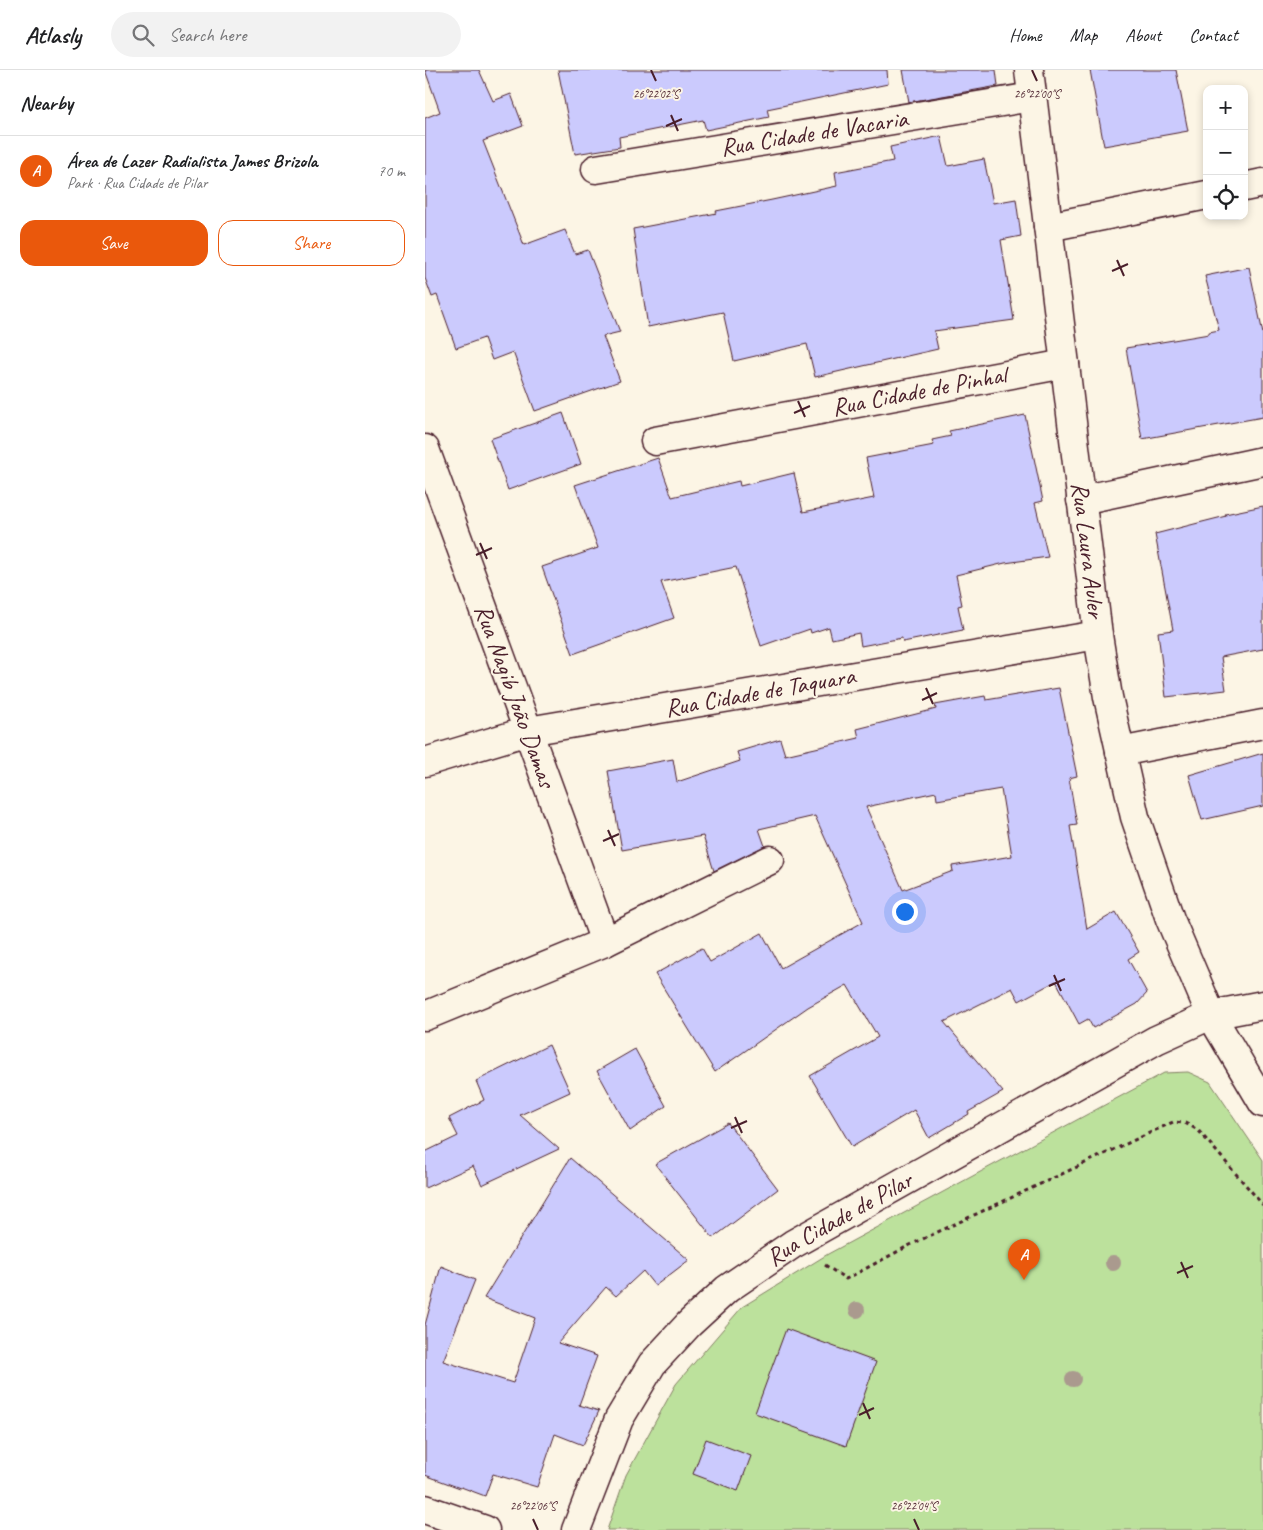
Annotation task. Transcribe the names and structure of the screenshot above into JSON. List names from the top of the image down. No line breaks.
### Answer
{"streets":{"street":["Rua Cidade de Vacaria","Rua Cidade de Pinhal","Rua Laura Auler","Rua Cidade de Taquara","Rua Nagib João Damas","Rua Cidade de Pilar"]},"crossings":[["Rua Cidade de Vacaria","Rua Laura Auler"],["Rua Cidade de Pinhal","Rua Laura Auler"],["Rua Laura Auler","Rua Cidade de Taquara"],["Rua Laura Auler","Rua Cidade de Pilar"],["Rua Cidade de Taquara","Rua Nagib João Damas"]],"page":{"header":"Atlasly","search":"Search here","nav":["Home","Map","About","Contact"],"heading":"Nearby","map_buttons":["+","−"],"list":[{"mark":"A","name":"Área de Lazer Radialista James Brizola","note":"Park · Rua Cidade de Pilar","value":"70 m"}],"buttons":["Save","Share"],"pins":"A"},"coordinates":["26°22'02\"S","26°22'00\"S","26°22'06\"S","26°22'04\"S"]}
